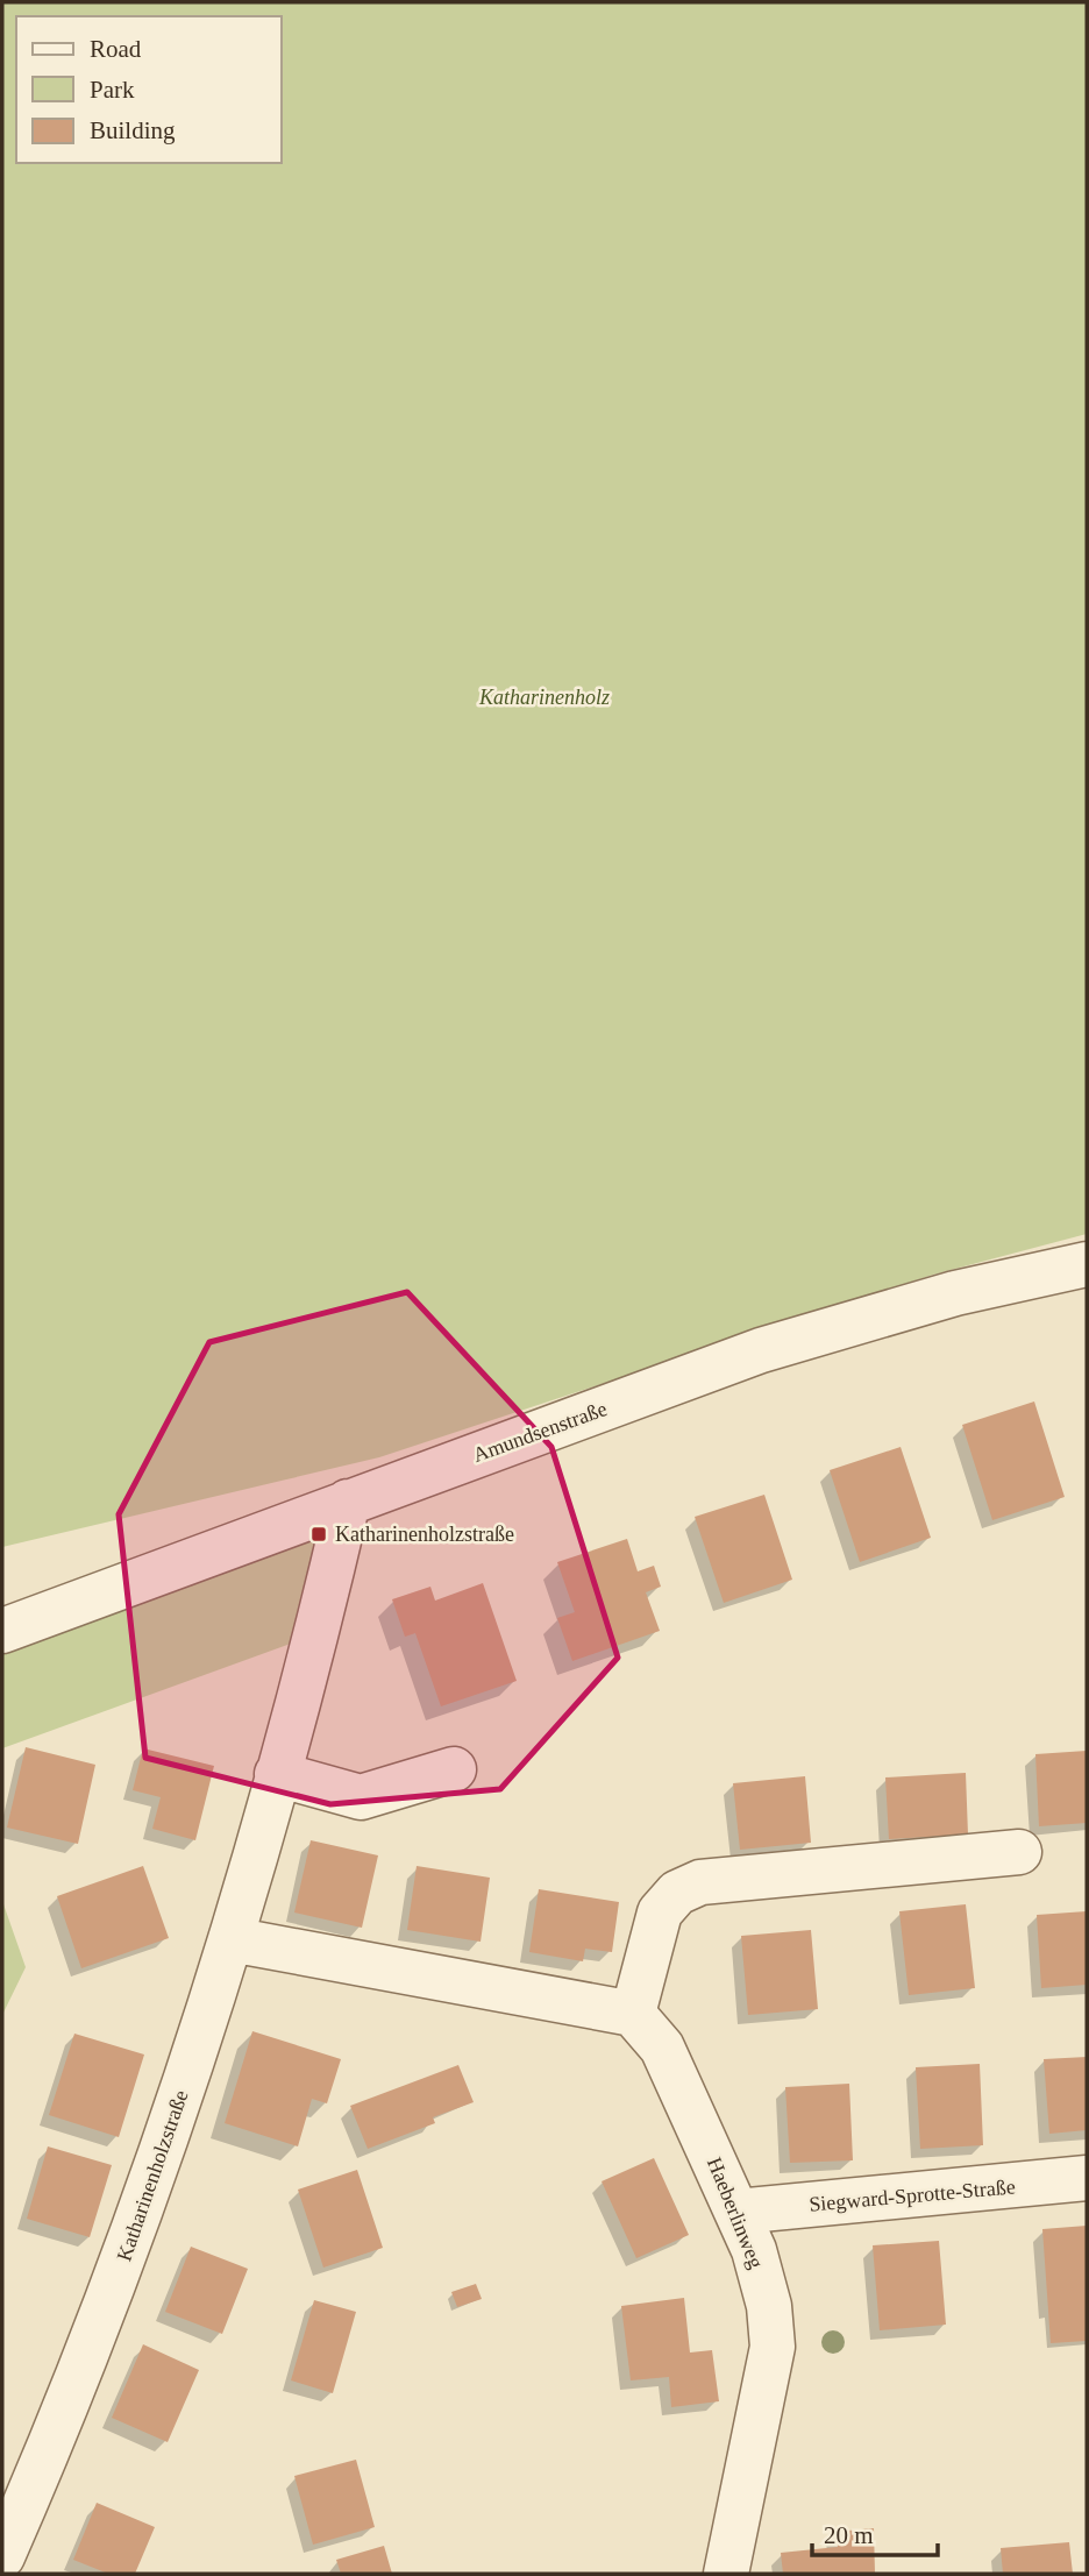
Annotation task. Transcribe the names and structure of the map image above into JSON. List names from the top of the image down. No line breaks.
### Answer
{"streets":{"street":["Amundsenstraße","Katharinenholzstraße","Siegward-Sprotte-Straße","Haeberlinweg"]},"crossings":[["Amundsenstraße","Katharinenholzstraße"],["Siegward-Sprotte-Straße","Haeberlinweg"]],"parks":["Katharinenholz"],"places":{"transit":["Katharinenholzstraße"]},"legend":["Road","Park","Building"],"scale_bar":"20 m"}
